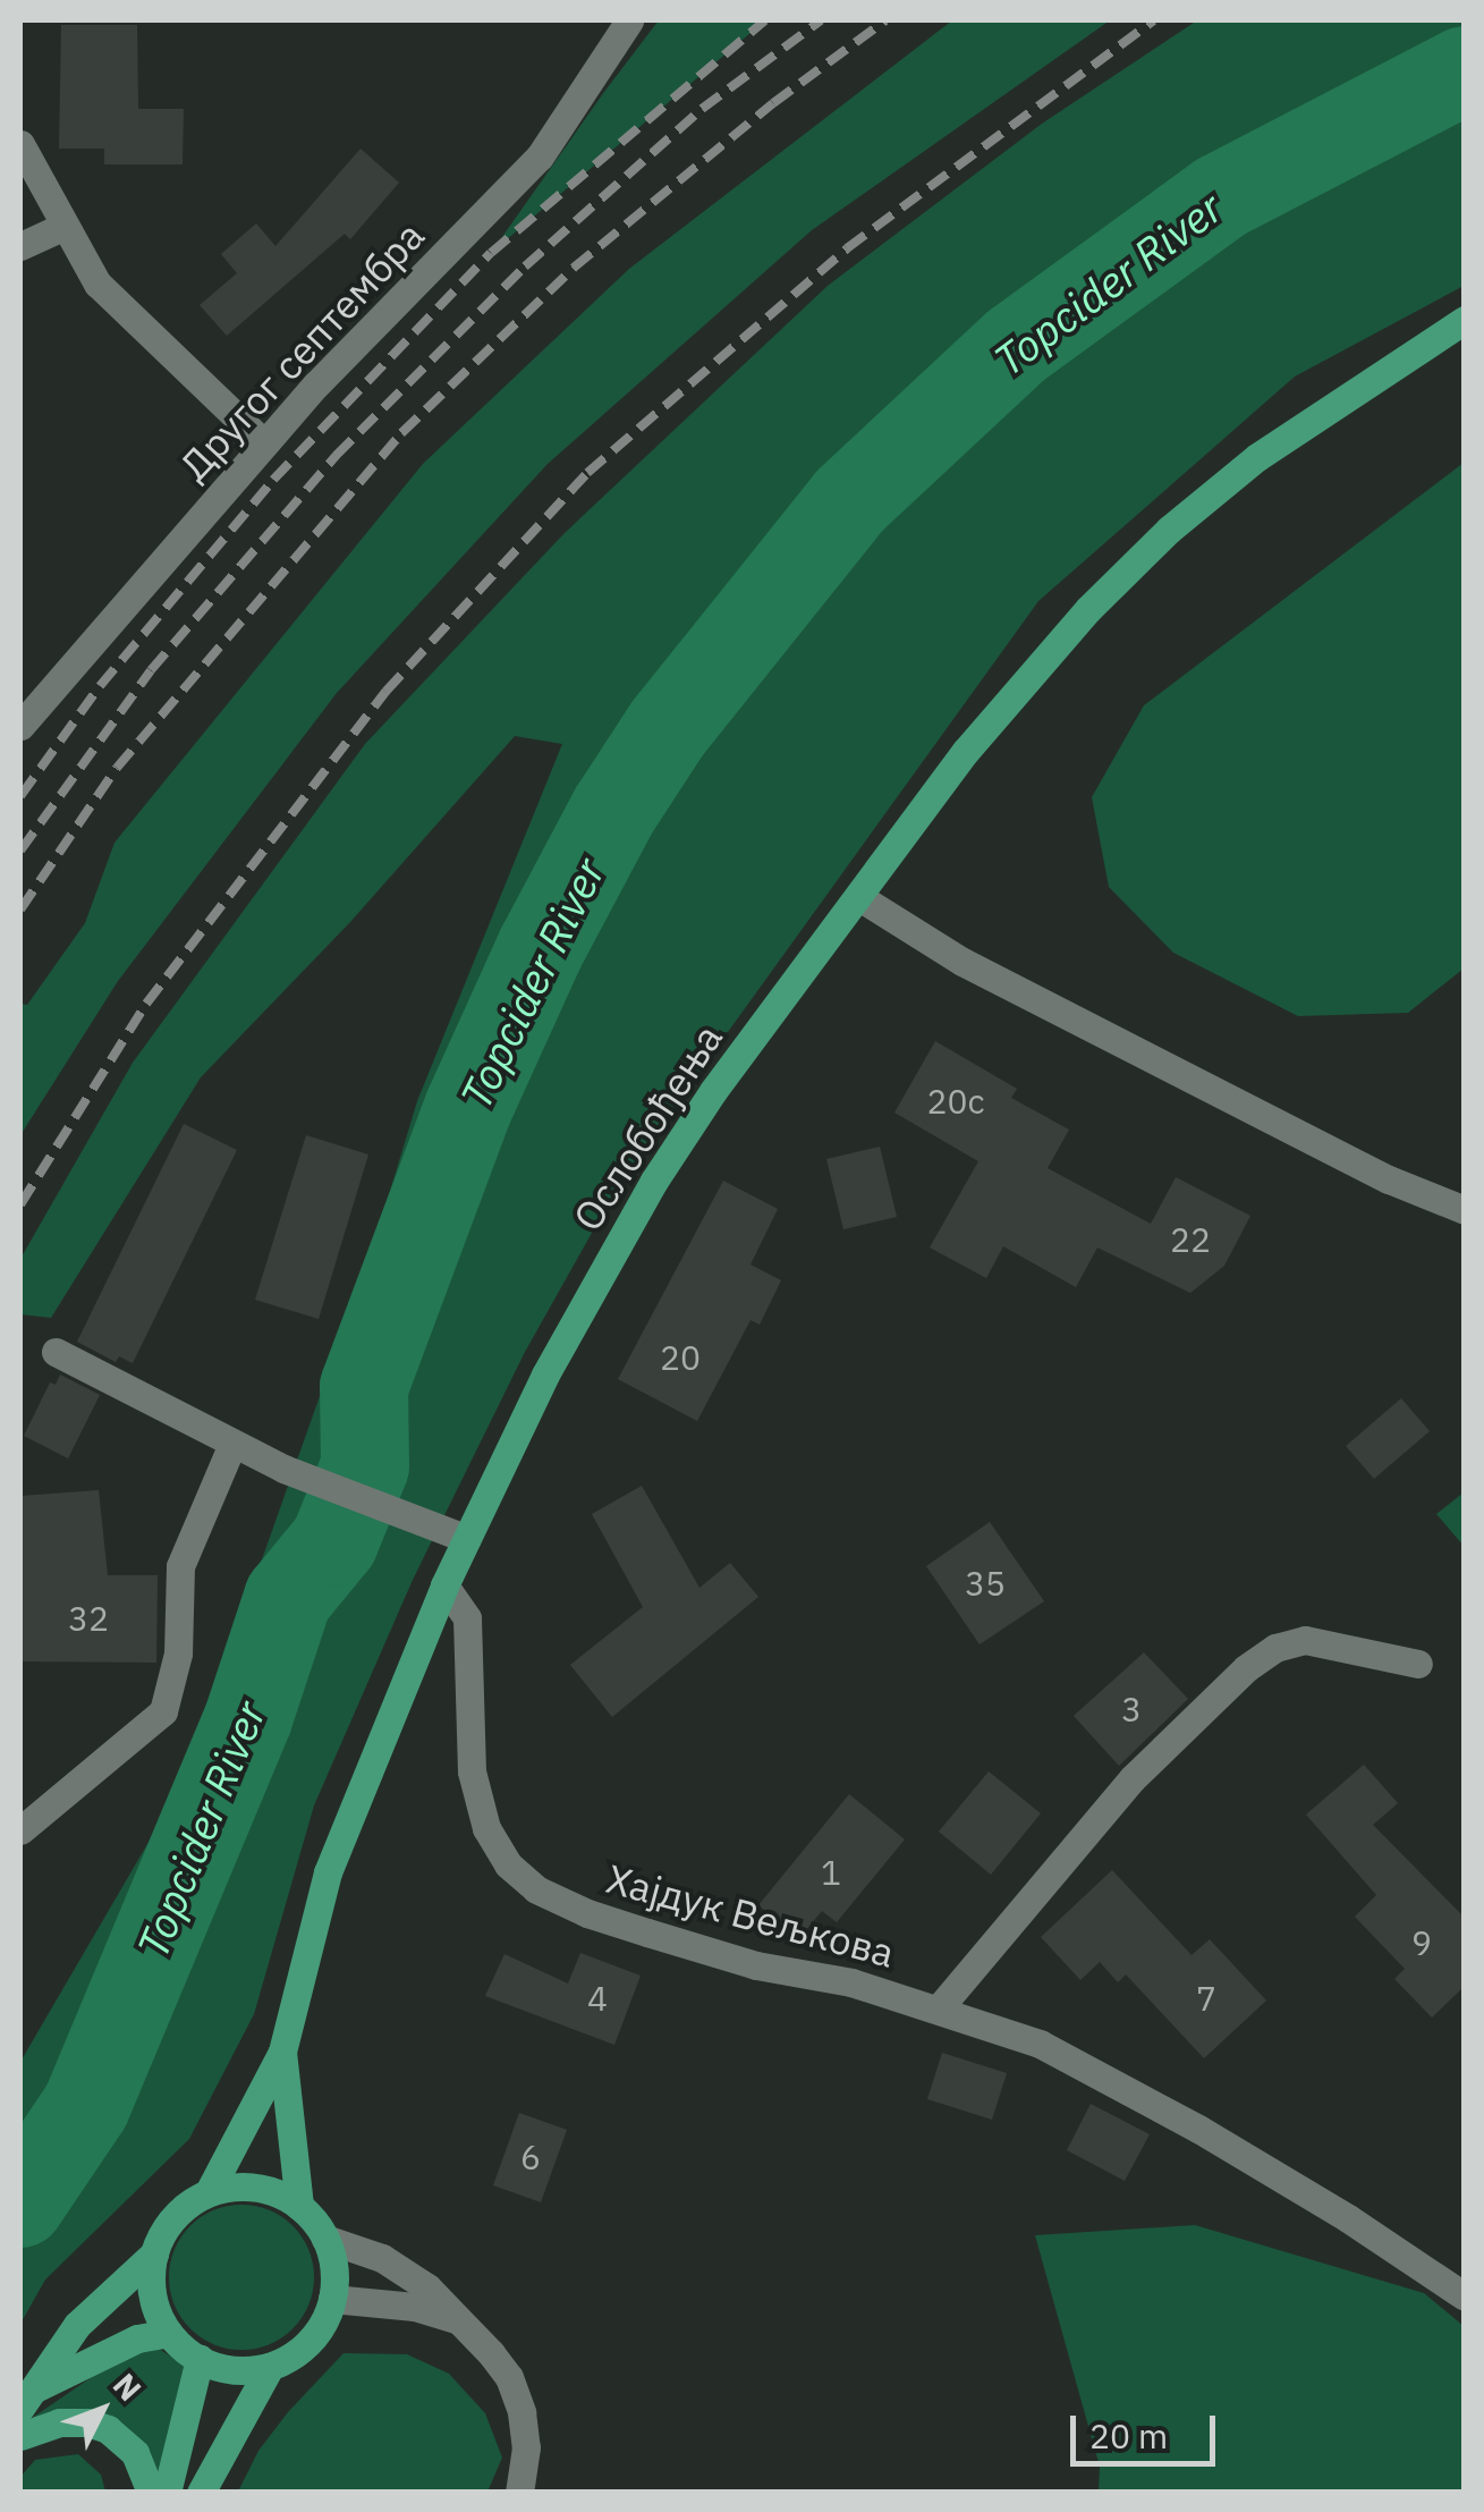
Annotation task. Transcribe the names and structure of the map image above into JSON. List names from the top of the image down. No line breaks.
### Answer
{"streets":{"main road":["Ослобођења"],"street":["Другог септембра","Хајдук Вељкова"]},"crossings":[["Ослобођења","Хајдук Вељкова"]],"water":["Topcider River"],"house_numbers":["20c","22","20","35","32","3","1","9","4","7","6"],"scale_bar":"20 m","north":"top right"}
